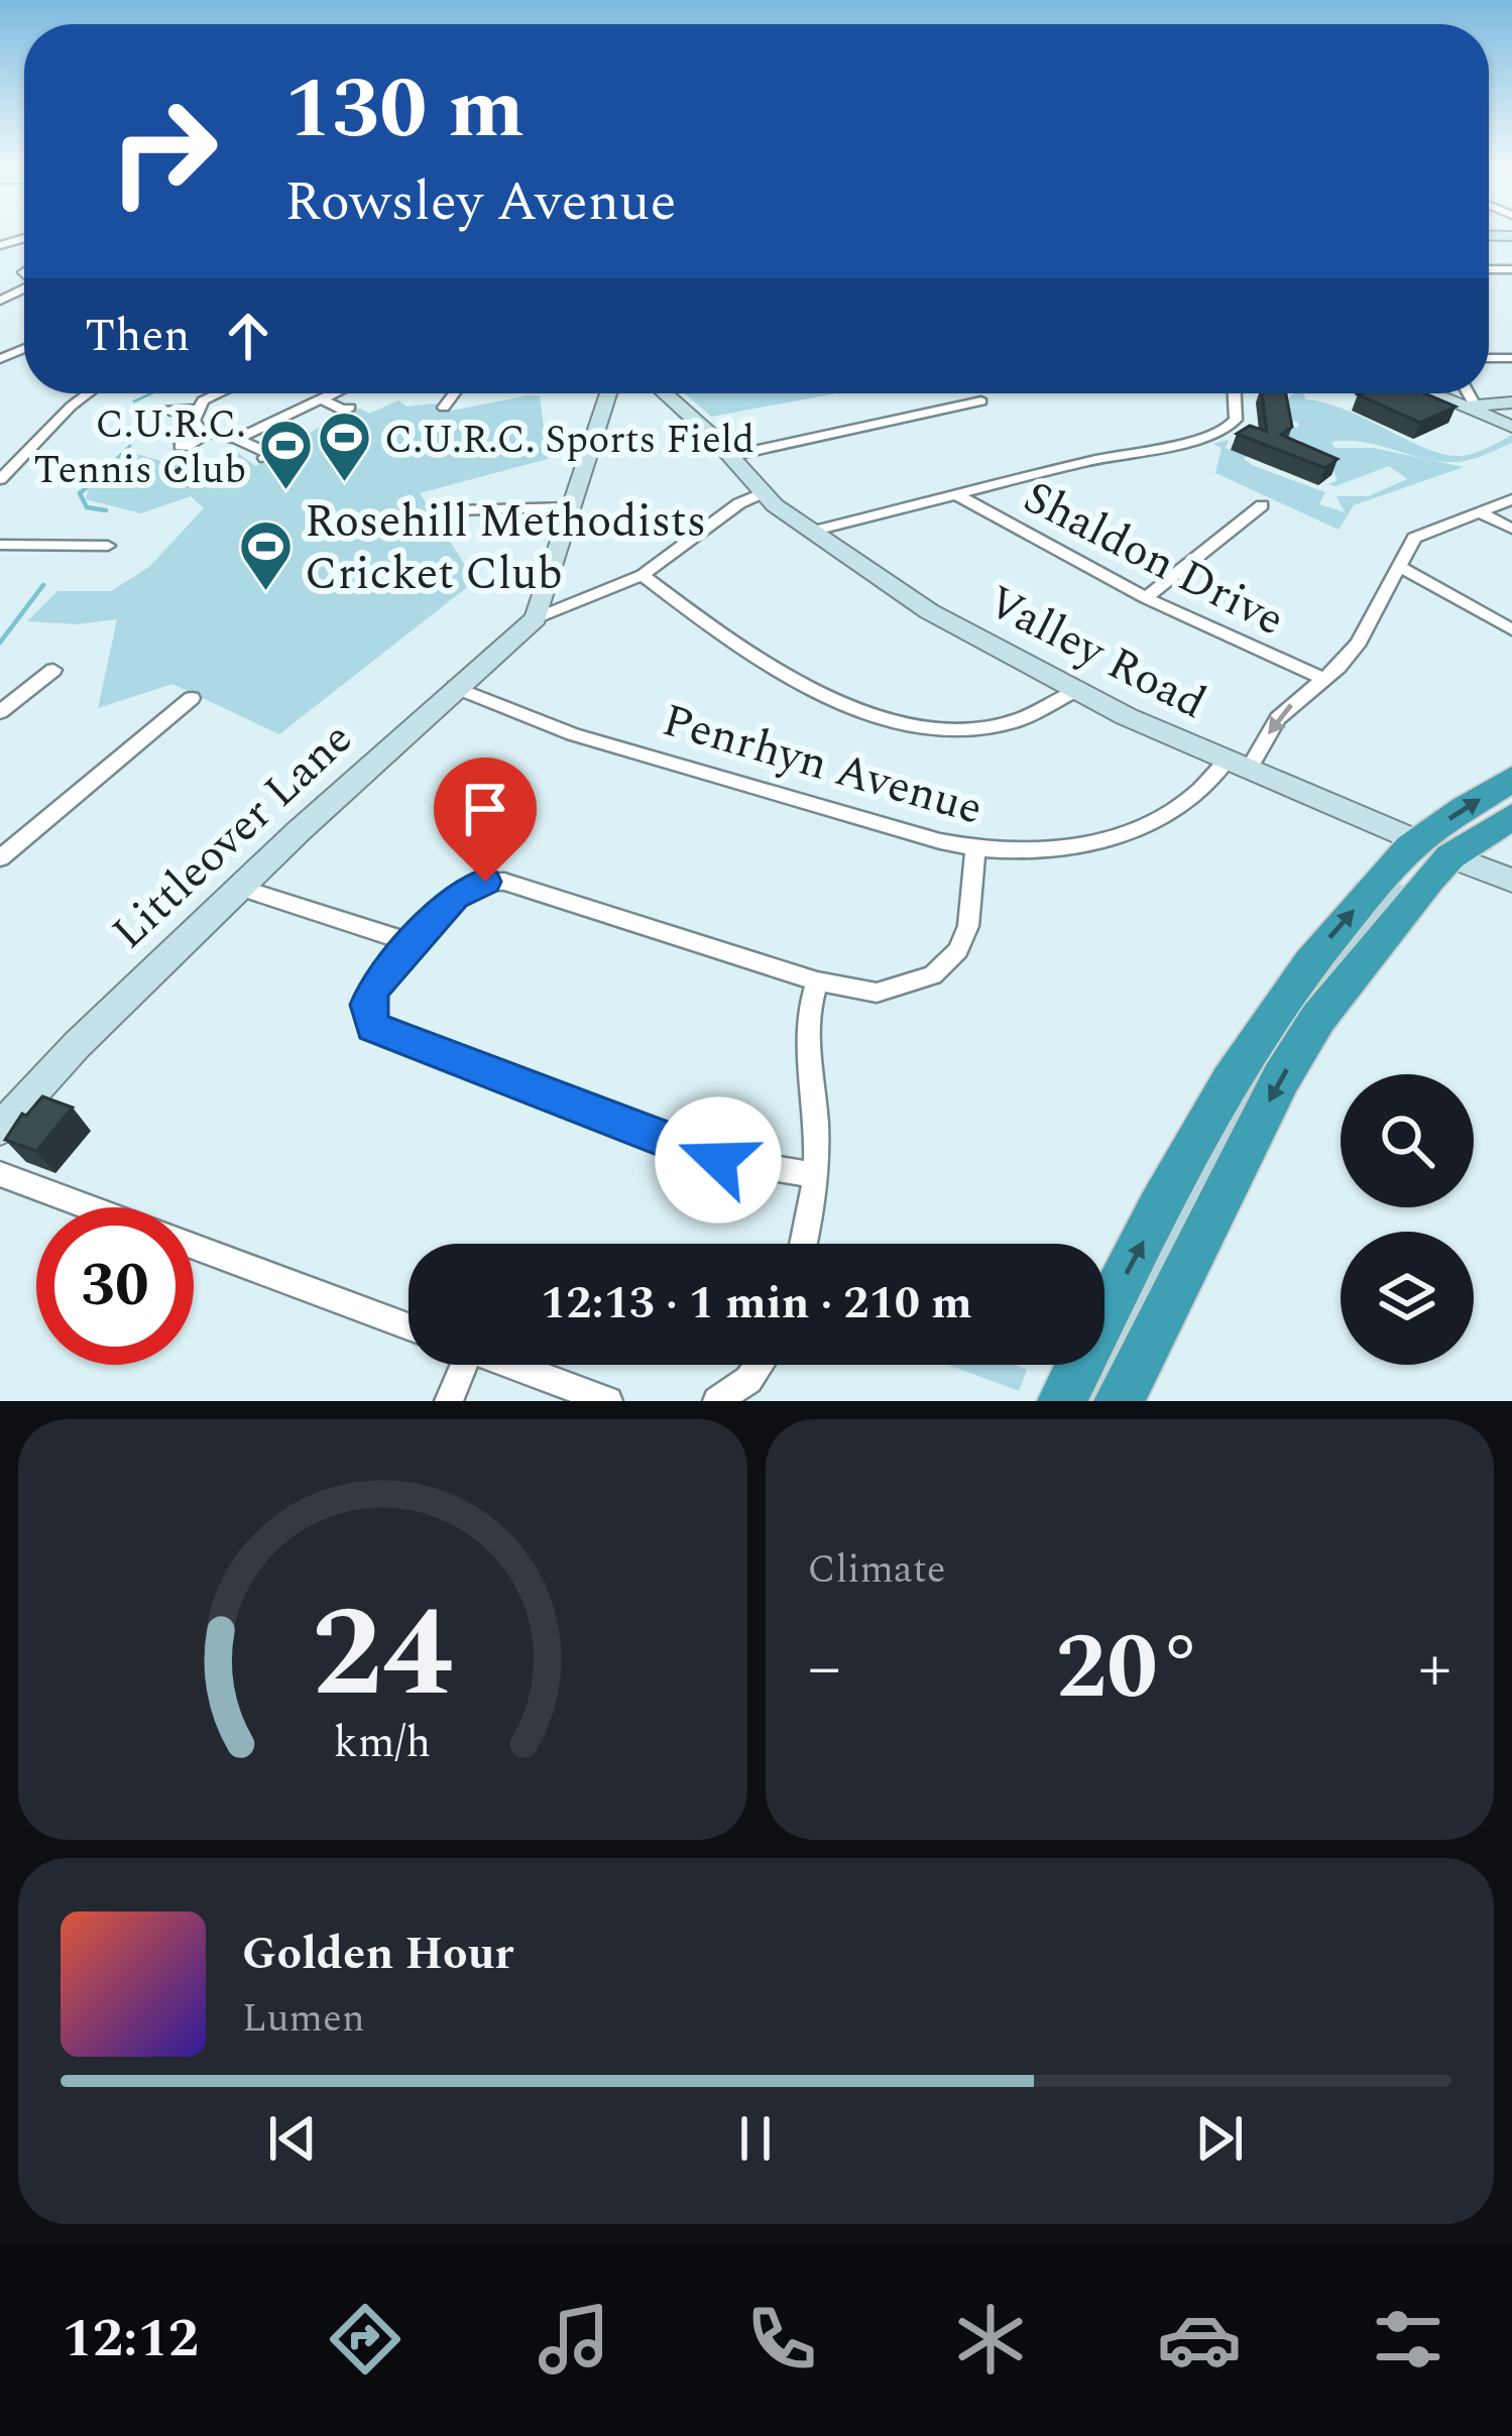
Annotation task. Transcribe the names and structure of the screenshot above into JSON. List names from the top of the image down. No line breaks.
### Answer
{"streets":{"street":["Shaldon Drive","Valley Road","Penrhyn Avenue","Littleover Lane"]},"crossings":[["Shaldon Drive","Penrhyn Avenue"],["Valley Road","Penrhyn Avenue"],["Penrhyn Avenue","Littleover Lane"]],"places":{"sports":["C.U.R.C. Sports Field","C.U.R.C. Tennis Club","Rosehill Methodists Cricket Club"]},"page":{"turn":["130 m","Rowsley Avenue"],"then":"Then","limit":"30","trip":"12:13 · 1 min · 210 m","tile":"Climate","heat":["−","20°","+"],"song":["Golden Hour","Lumen"],"tabs":"12:12","gauge":["24","km/h"]}}
